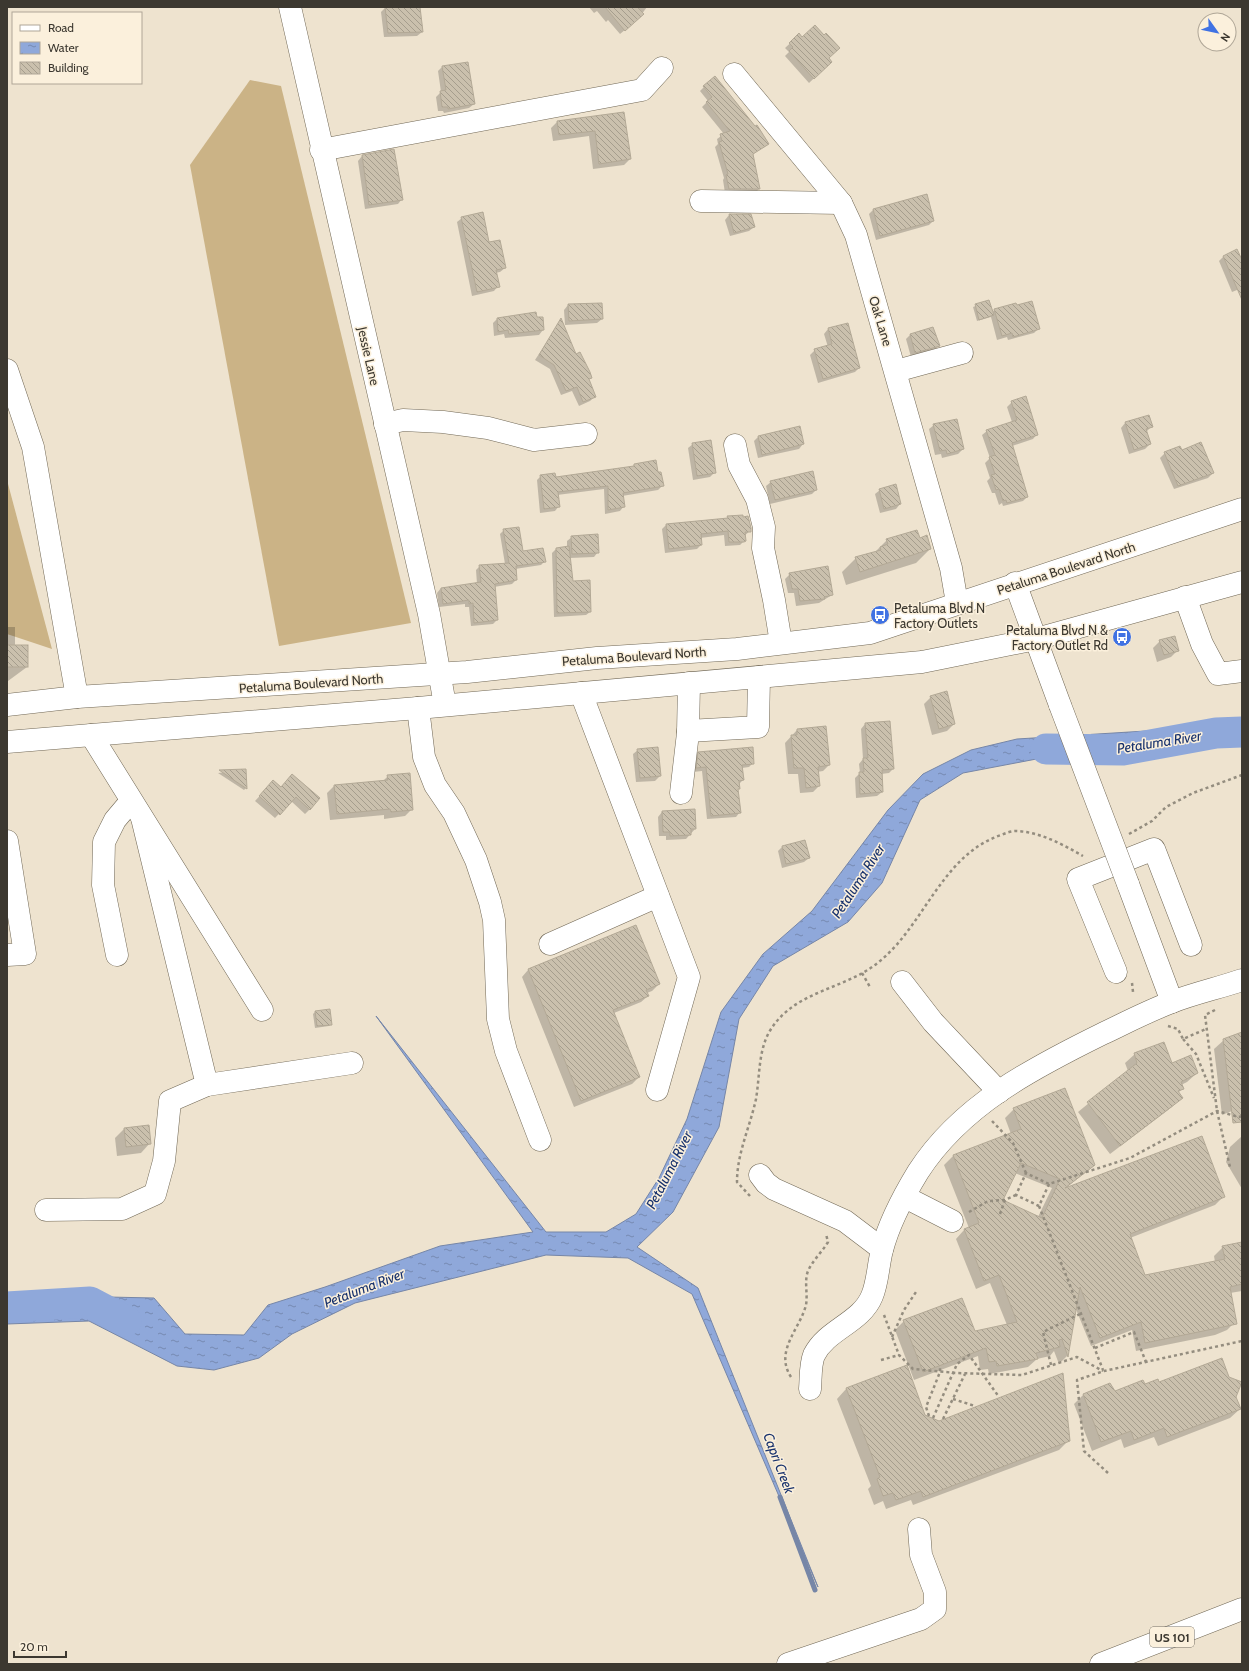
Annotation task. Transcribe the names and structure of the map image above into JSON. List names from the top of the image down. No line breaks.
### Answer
{"streets":{"main road":["Oak Lane","Jessie Lane","Petaluma Boulevard North","US 101"]},"crossings":[["Oak Lane","Petaluma Boulevard North"],["Jessie Lane","Petaluma Boulevard North"]],"water":["Petaluma River","Capri Creek"],"places":{"bus stop":["Petaluma Blvd N Factory Outlets","Petaluma Blvd N & Factory Outlet Rd"]},"legend":["Road","Water","Building"],"scale_bar":"20 m","north":"bottom right"}
